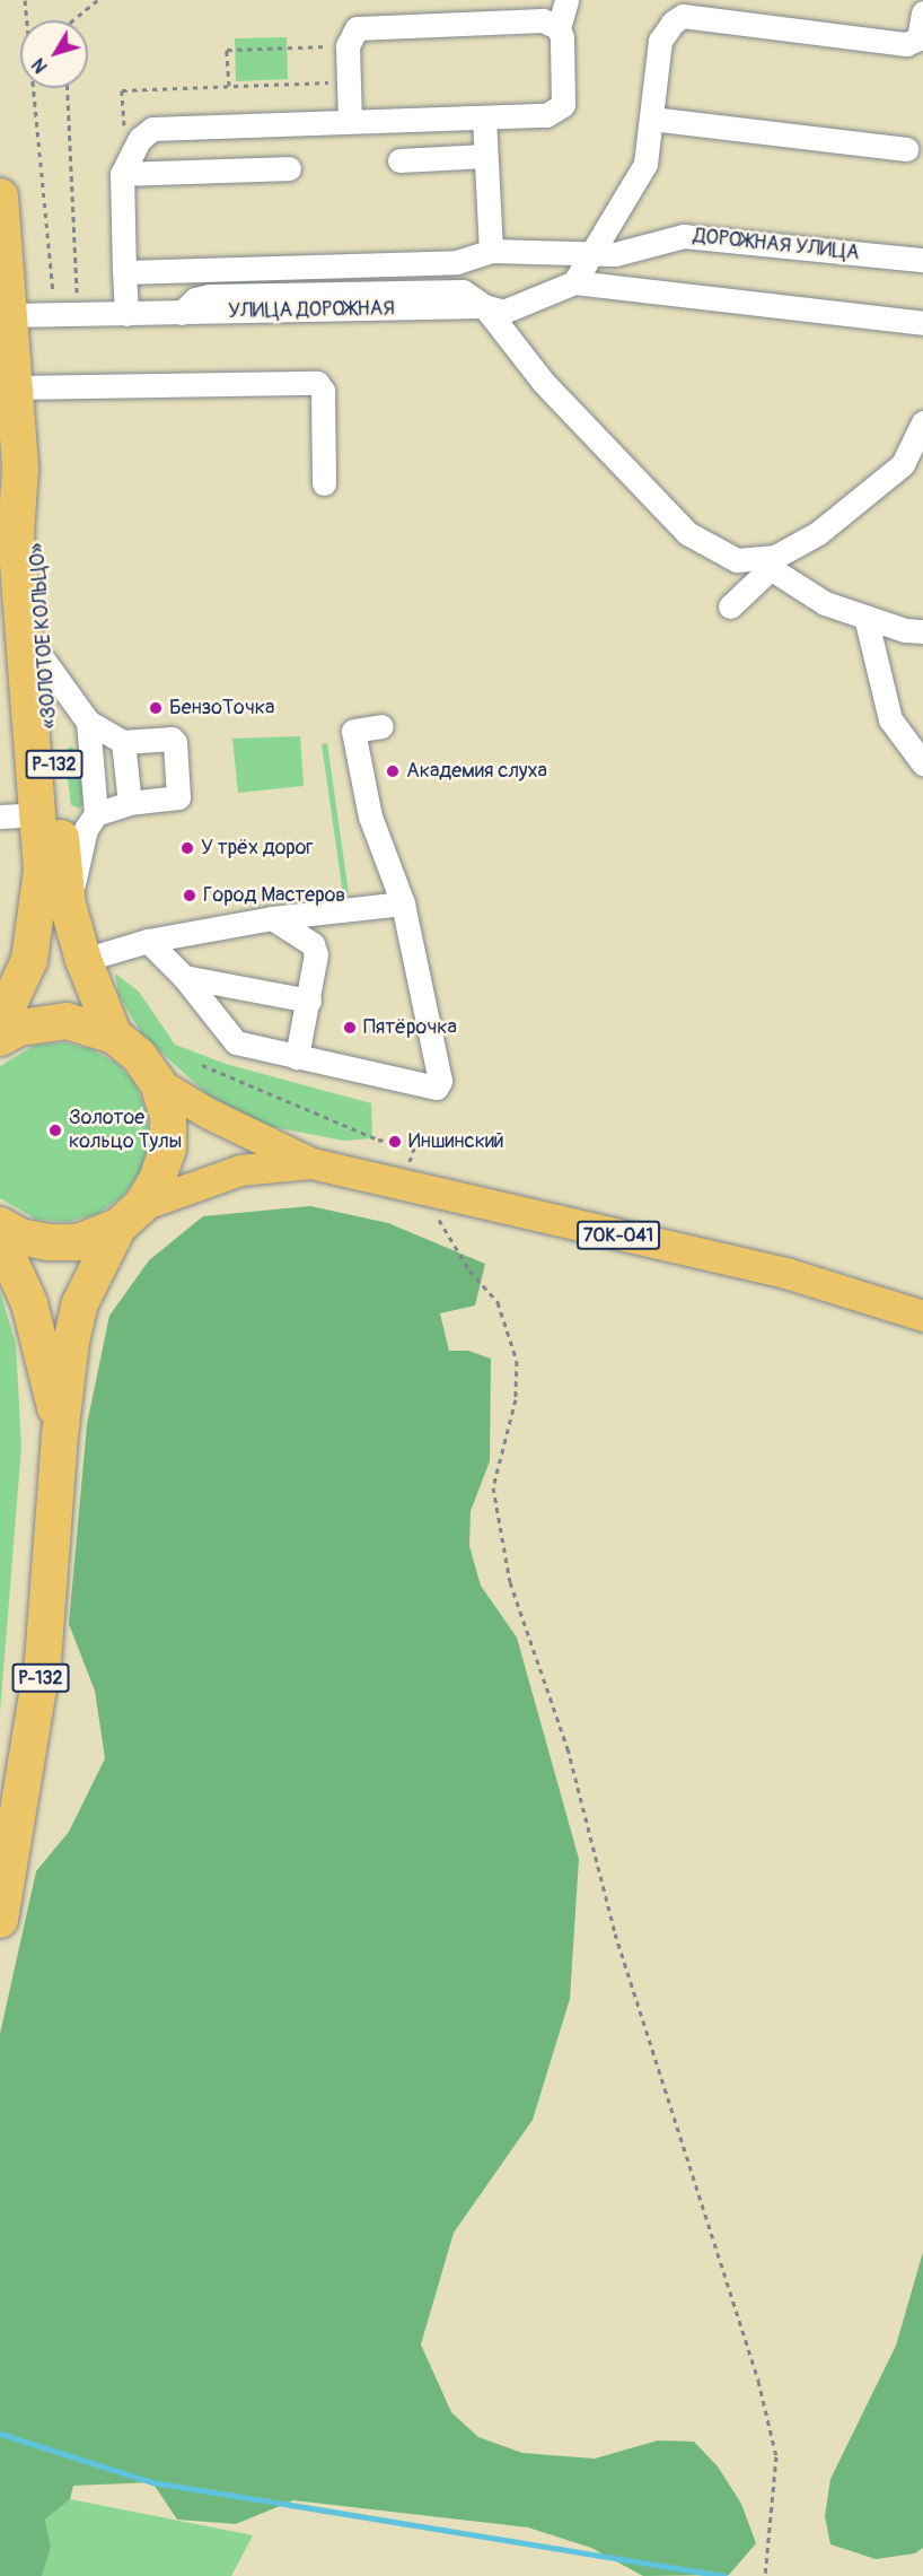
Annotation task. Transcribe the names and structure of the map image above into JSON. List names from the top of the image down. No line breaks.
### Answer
{"streets":{"highway":["«ЗОЛОТОЕ КОЛЬЦО»","Р-132"],"main road":["70К-041"],"street":["ДОРОЖНАЯ УЛИЦА","УЛИЦА ДОРОЖНАЯ"]},"crossings":[["УЛИЦА ДОРОЖНАЯ","«ЗОЛОТОЕ КОЛЬЦО»"],["«ЗОЛОТОЕ КОЛЬЦО»","70К-041"]],"places":["БензоТочка","Академия слуха","У трёх дорог","Город Мастеров","Пятёрочка","Золотое кольцо Тулы","Иншинский"],"north":"bottom left"}
